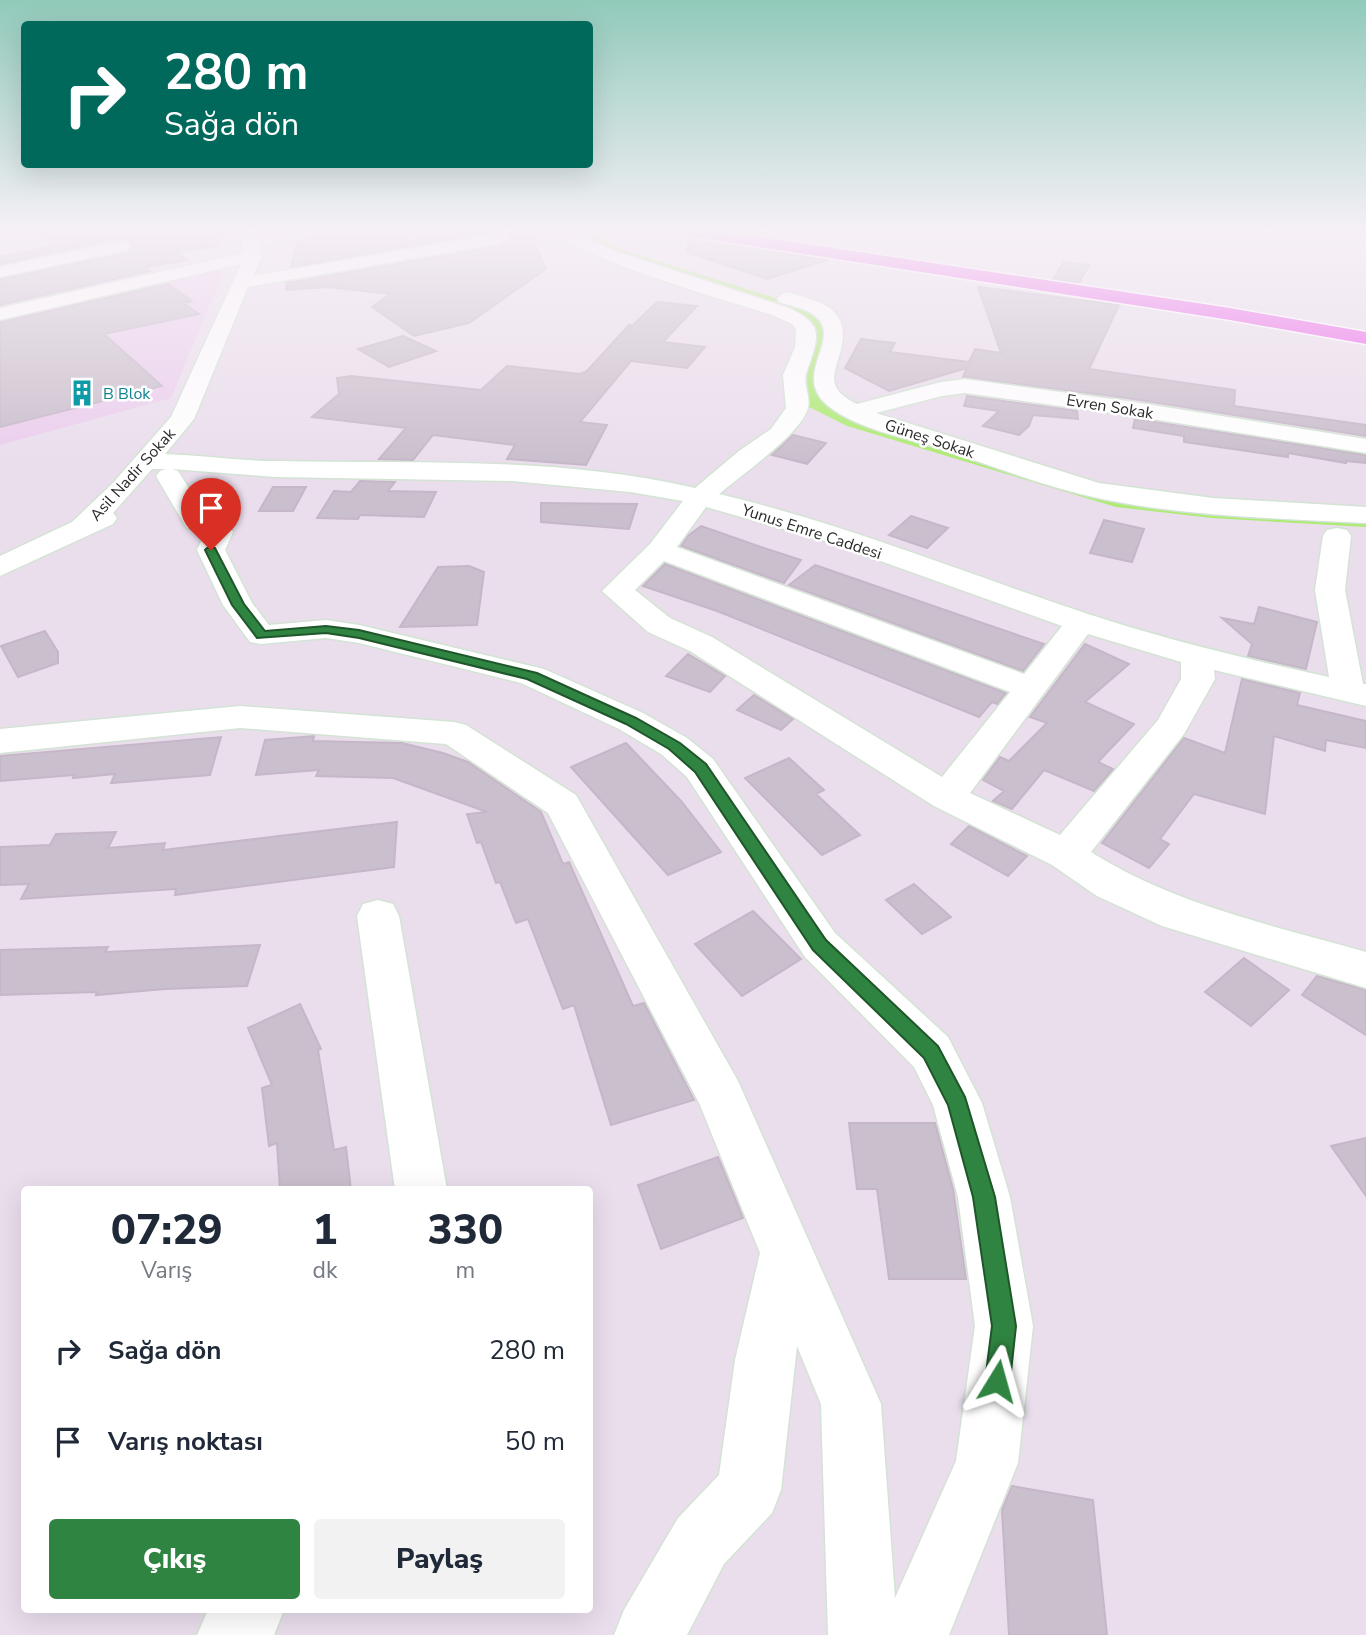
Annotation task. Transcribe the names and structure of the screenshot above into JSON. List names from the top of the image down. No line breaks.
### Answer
{"streets":{"street":["Evren Sokak","Güneş Sokak","Asil Nadir Sokak","Yunus Emre Caddesi"]},"crossings":[["Evren Sokak","Güneş Sokak"],["Asil Nadir Sokak","Yunus Emre Caddesi"]],"places":{"building":["B Blok"]},"page":{"turn":["280 m","Sağa dön"],"eta":["07:29","Varış","1","dk","330","m"],"list":[{"name":"Sağa dön","value":"280 m"},{"name":"Varış noktası","value":"50 m"}],"buttons":["Çıkış","Paylaş"]}}
